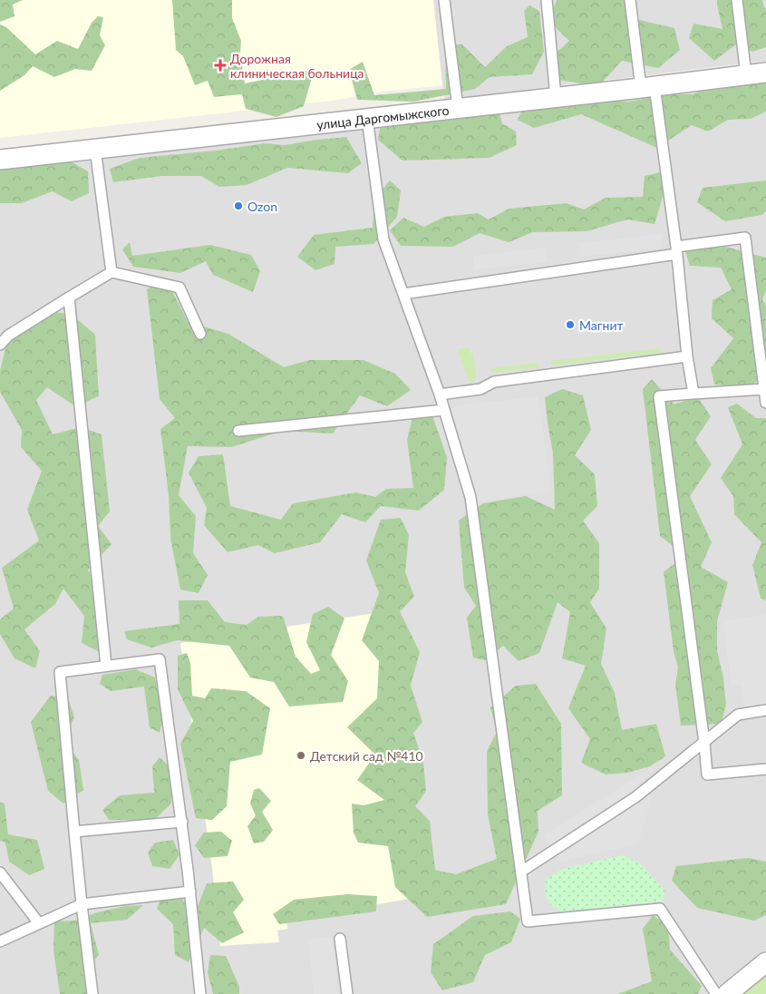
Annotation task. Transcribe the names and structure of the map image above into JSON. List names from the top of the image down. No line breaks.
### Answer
{"streets":{"street":["улица Даргомыжского"]},"places":{"health":["Дорожная клиническая больница"],"other":["Ozon","Магнит","Детский сад №410"]}}
